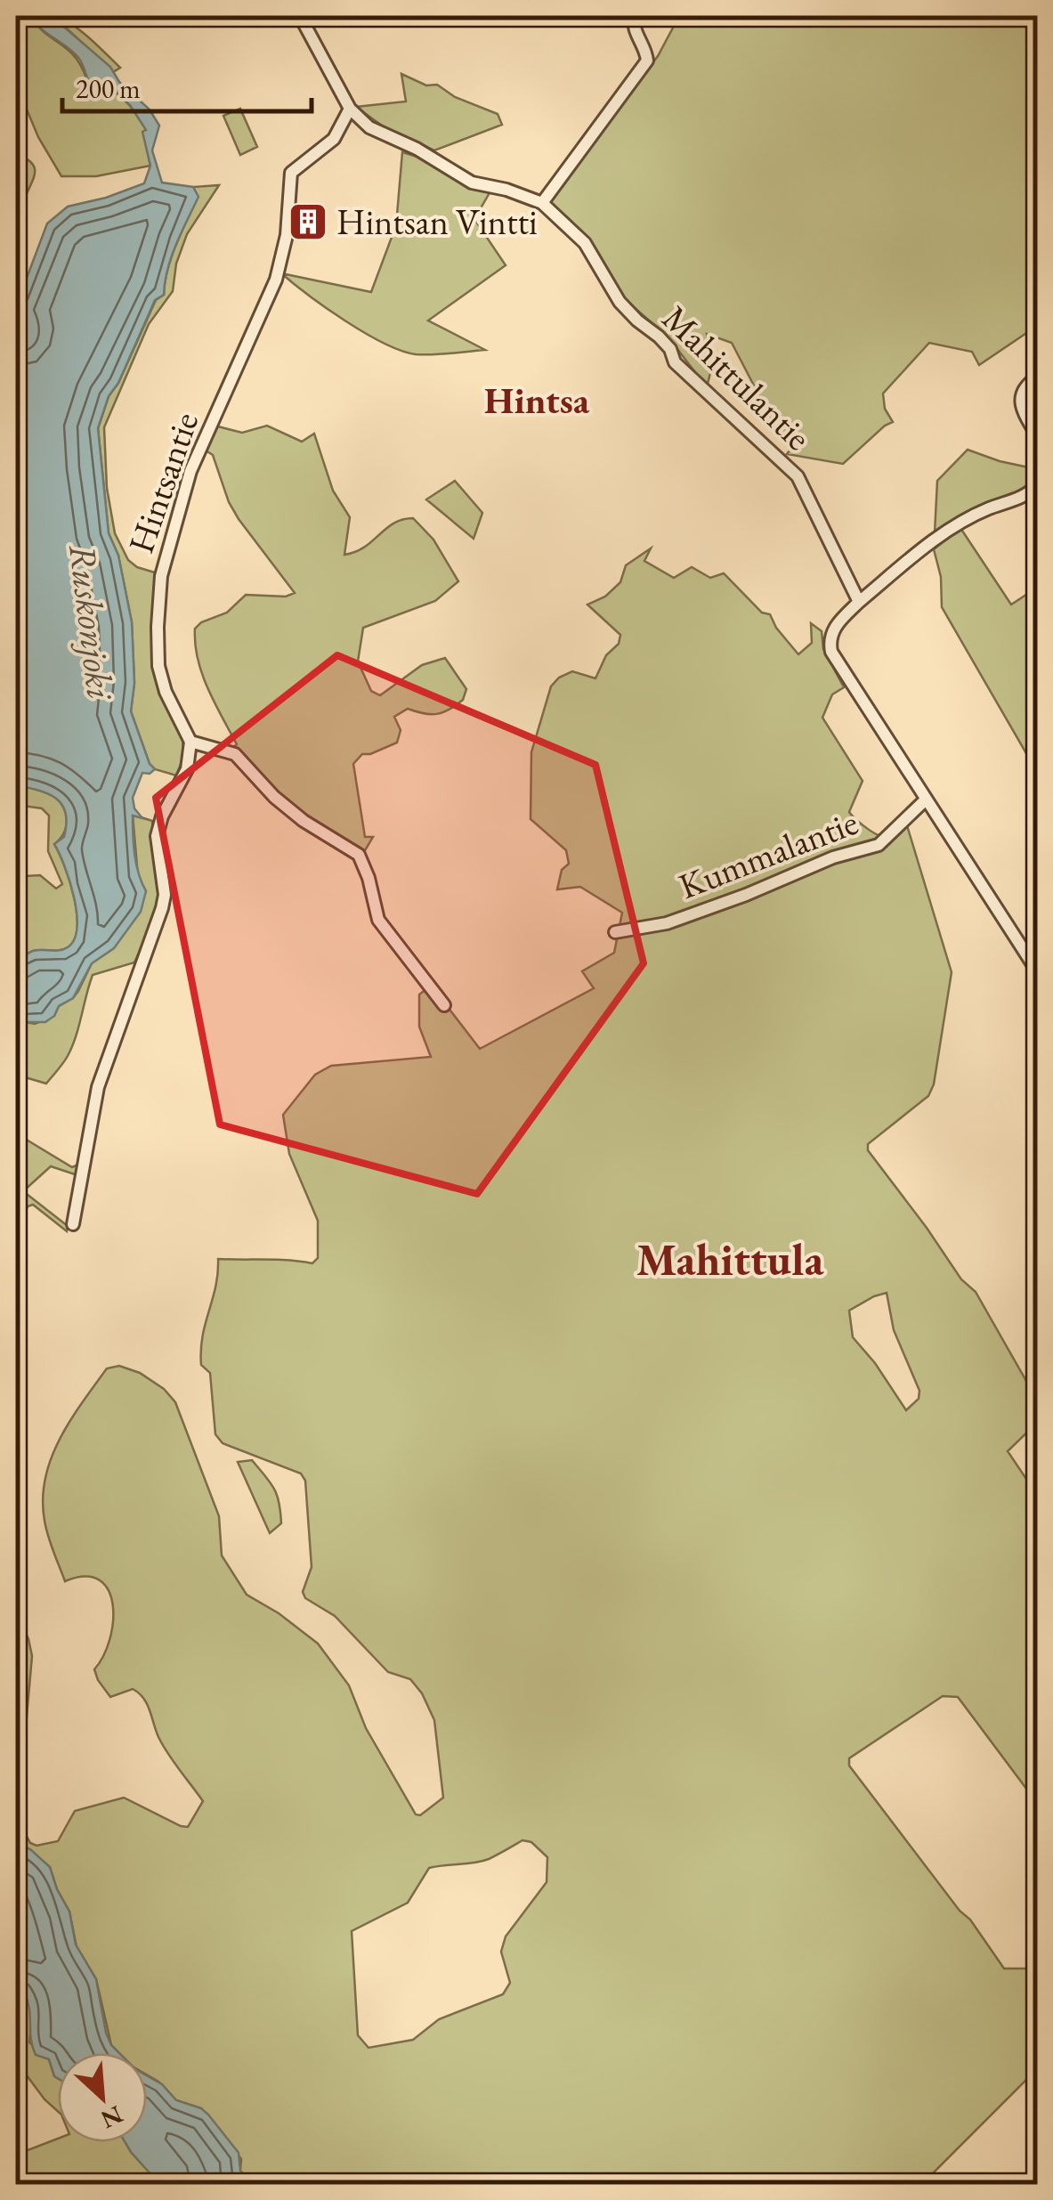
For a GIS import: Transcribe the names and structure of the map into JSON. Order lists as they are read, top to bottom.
{
  "streets": {
    "street": ["Mahittulantie", "Hintsantie", "Kummalantie"]
  },
  "crossings": [
    ["Mahittulantie", "Hintsantie"]
  ],
  "districts": ["Hintsa", "Mahittula"],
  "water": ["Ruskonjoki"],
  "places": {
    "building": ["Hintsan Vintti"]
  },
  "scale_bar": "200 m",
  "north": "bottom right"
}
